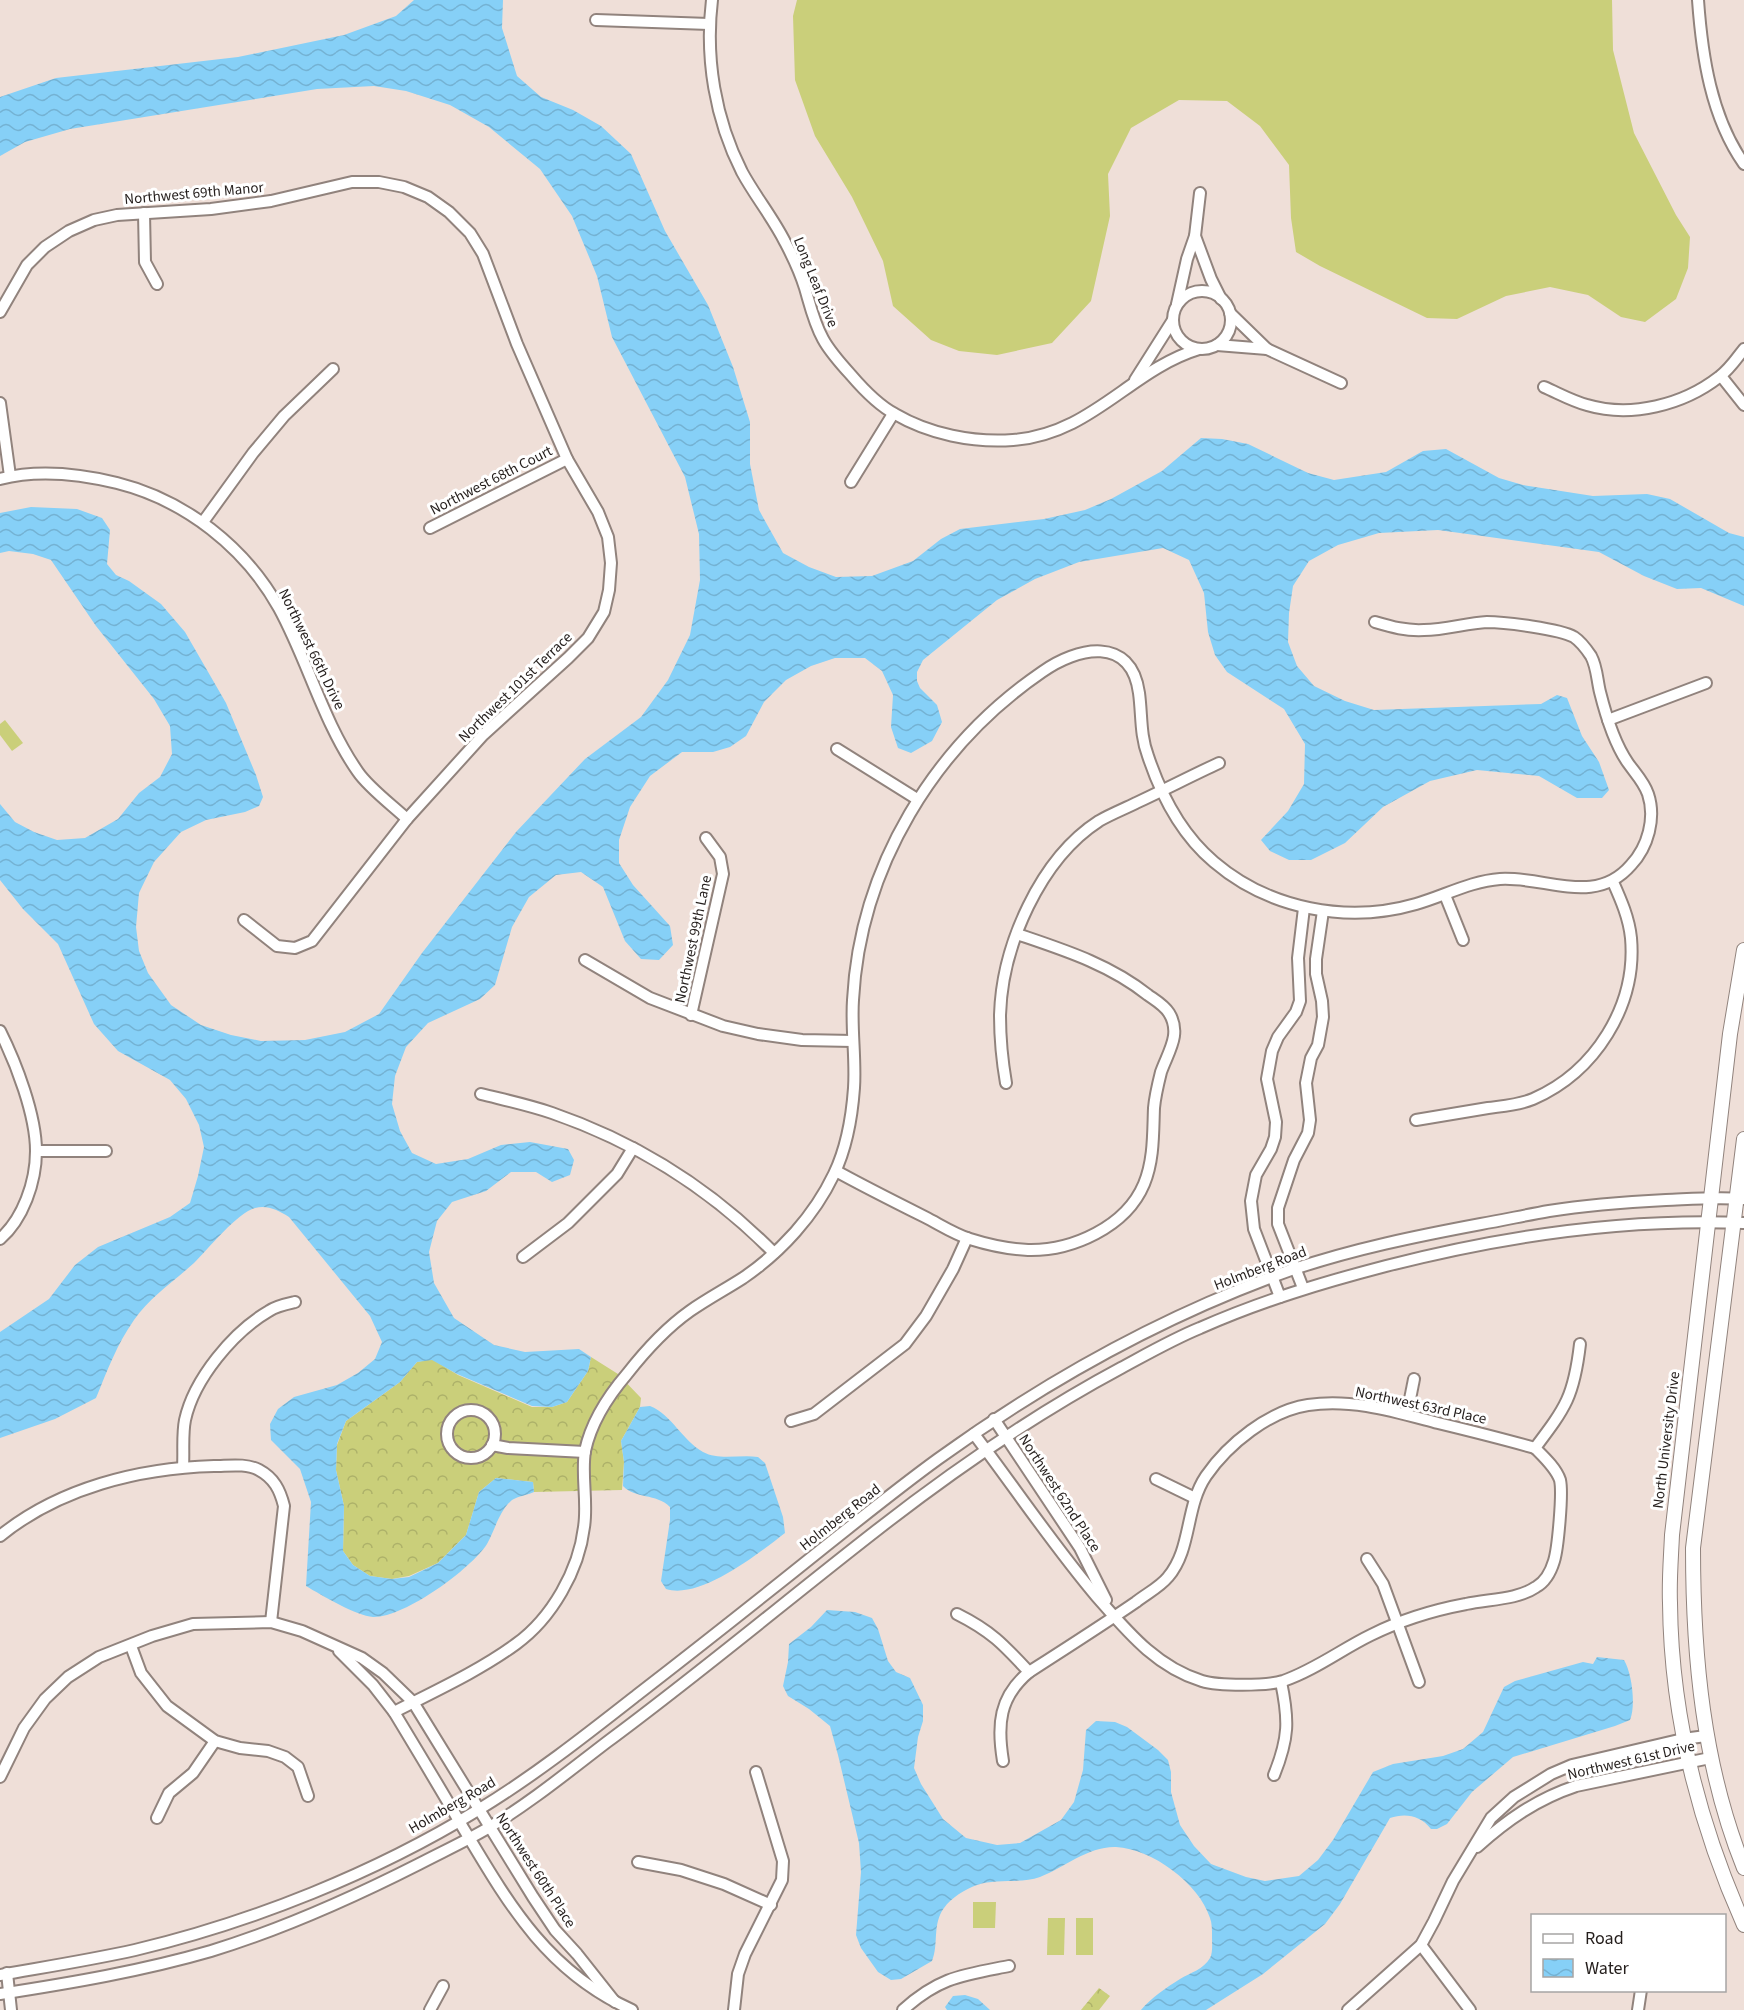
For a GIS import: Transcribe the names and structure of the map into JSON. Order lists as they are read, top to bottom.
{
  "streets": {
    "main road": ["North University Drive"],
    "street": [
      "Northwest 69th Manor",
      "Long Leaf Drive",
      "Northwest 68th Court",
      "Northwest 66th Drive",
      "Northwest 101st Terrace",
      "Northwest 99th Lane",
      "Holmberg Road",
      "Northwest 63rd Place",
      "Northwest 62nd Place",
      "Northwest 61st Drive",
      "Northwest 60th Place"
    ]
  },
  "crossings": [
    ["Northwest 69th Manor", "Northwest 101st Terrace"],
    ["Northwest 68th Court", "Northwest 101st Terrace"],
    ["Northwest 66th Drive", "Northwest 101st Terrace"],
    ["Holmberg Road", "North University Drive"],
    ["Holmberg Road", "Northwest 62nd Place"],
    ["Holmberg Road", "Northwest 60th Place"],
    ["Northwest 63rd Place", "Northwest 62nd Place"],
    ["North University Drive", "Northwest 61st Drive"]
  ],
  "legend": ["Road", "Water"]
}
